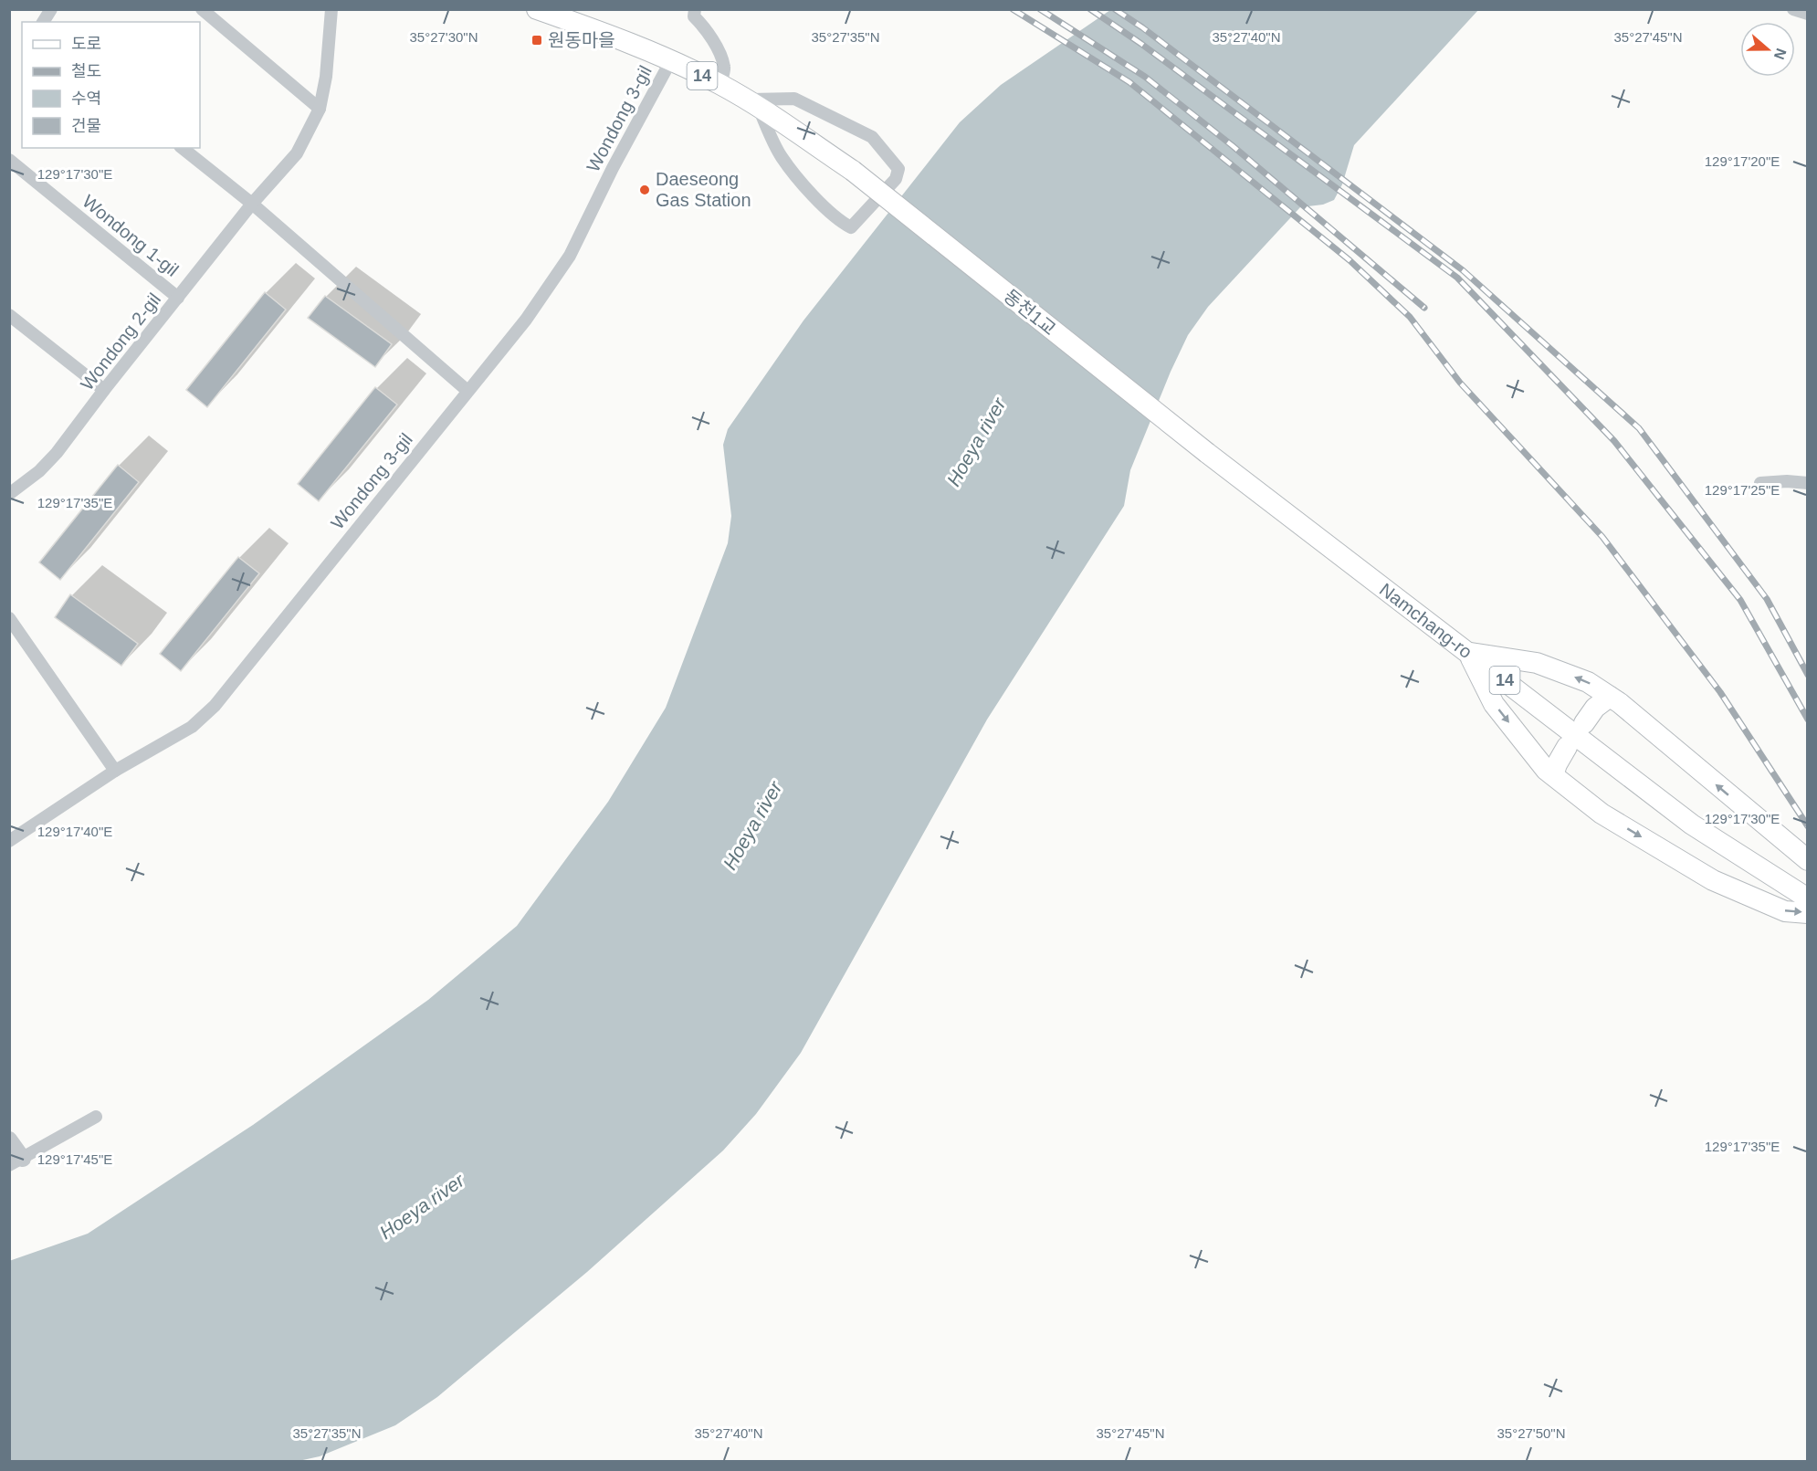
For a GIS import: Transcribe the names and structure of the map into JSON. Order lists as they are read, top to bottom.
{
  "streets": {
    "main road": ["14", "동천1교", "Namchang-ro"],
    "street": ["Wondong 3-gil", "Wondong 1-gil", "Wondong 2-gil"]
  },
  "crossings": [
    ["14", "Wondong 3-gil"],
    ["14", "동천1교"],
    ["Wondong 1-gil", "Wondong 2-gil"],
    ["동천1교", "Namchang-ro"]
  ],
  "water": ["Hoeya river"],
  "places": {
    "transit": ["원동마을"],
    "other": ["Daeseong Gas Station"]
  },
  "legend": [
    "도로",
    "철도",
    "수역",
    "건물"
  ],
  "north": "right",
  "coordinates": [
    "35°27'30\"N",
    "35°27'35\"N",
    "35°27'40\"N",
    "35°27'45\"N",
    "129°17'20\"E",
    "129°17'30\"E",
    "129°17'25\"E",
    "129°17'35\"E",
    "129°17'40\"E",
    "129°17'45\"E",
    "35°27'50\"N"
  ]
}
